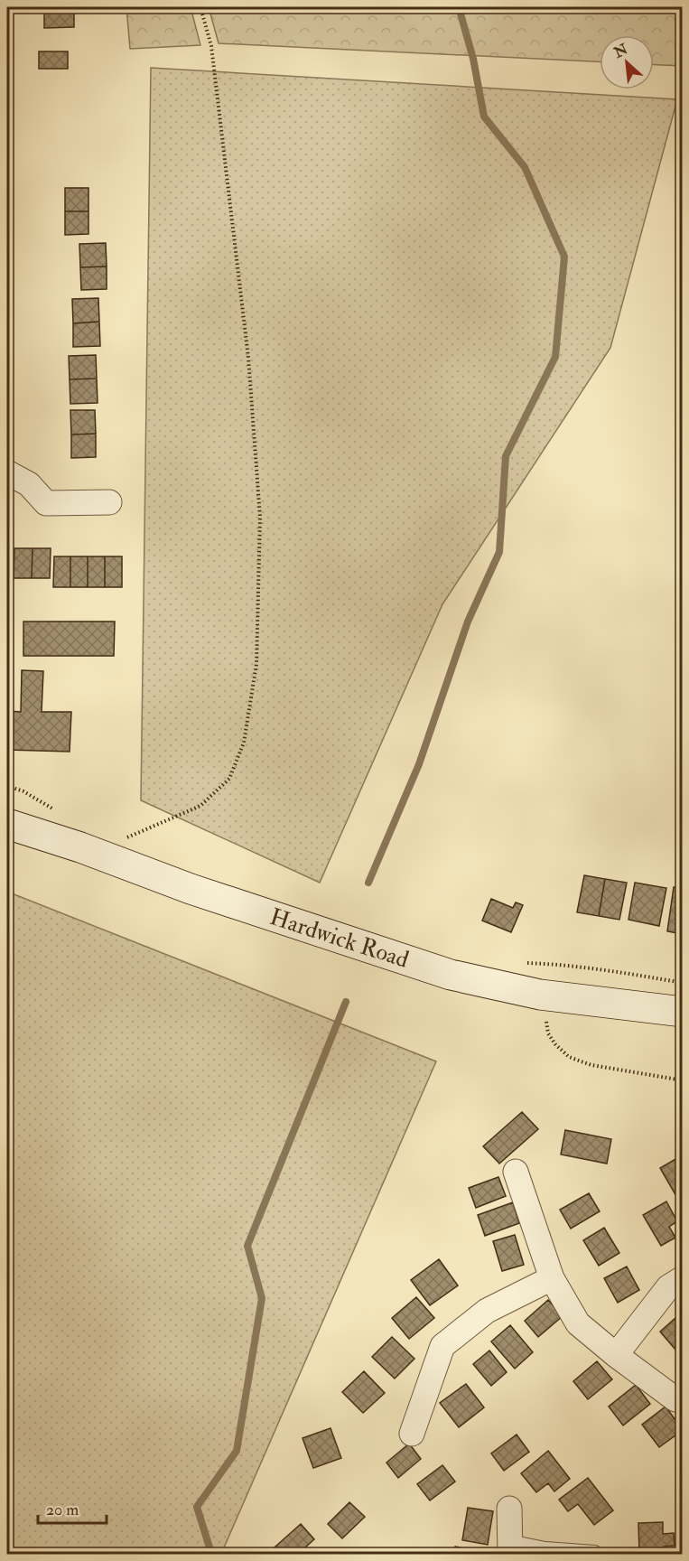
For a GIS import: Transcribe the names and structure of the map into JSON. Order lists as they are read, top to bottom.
{
  "streets": {
    "street": ["Hardwick Road"]
  },
  "scale_bar": "20 m",
  "north": "top left"
}
